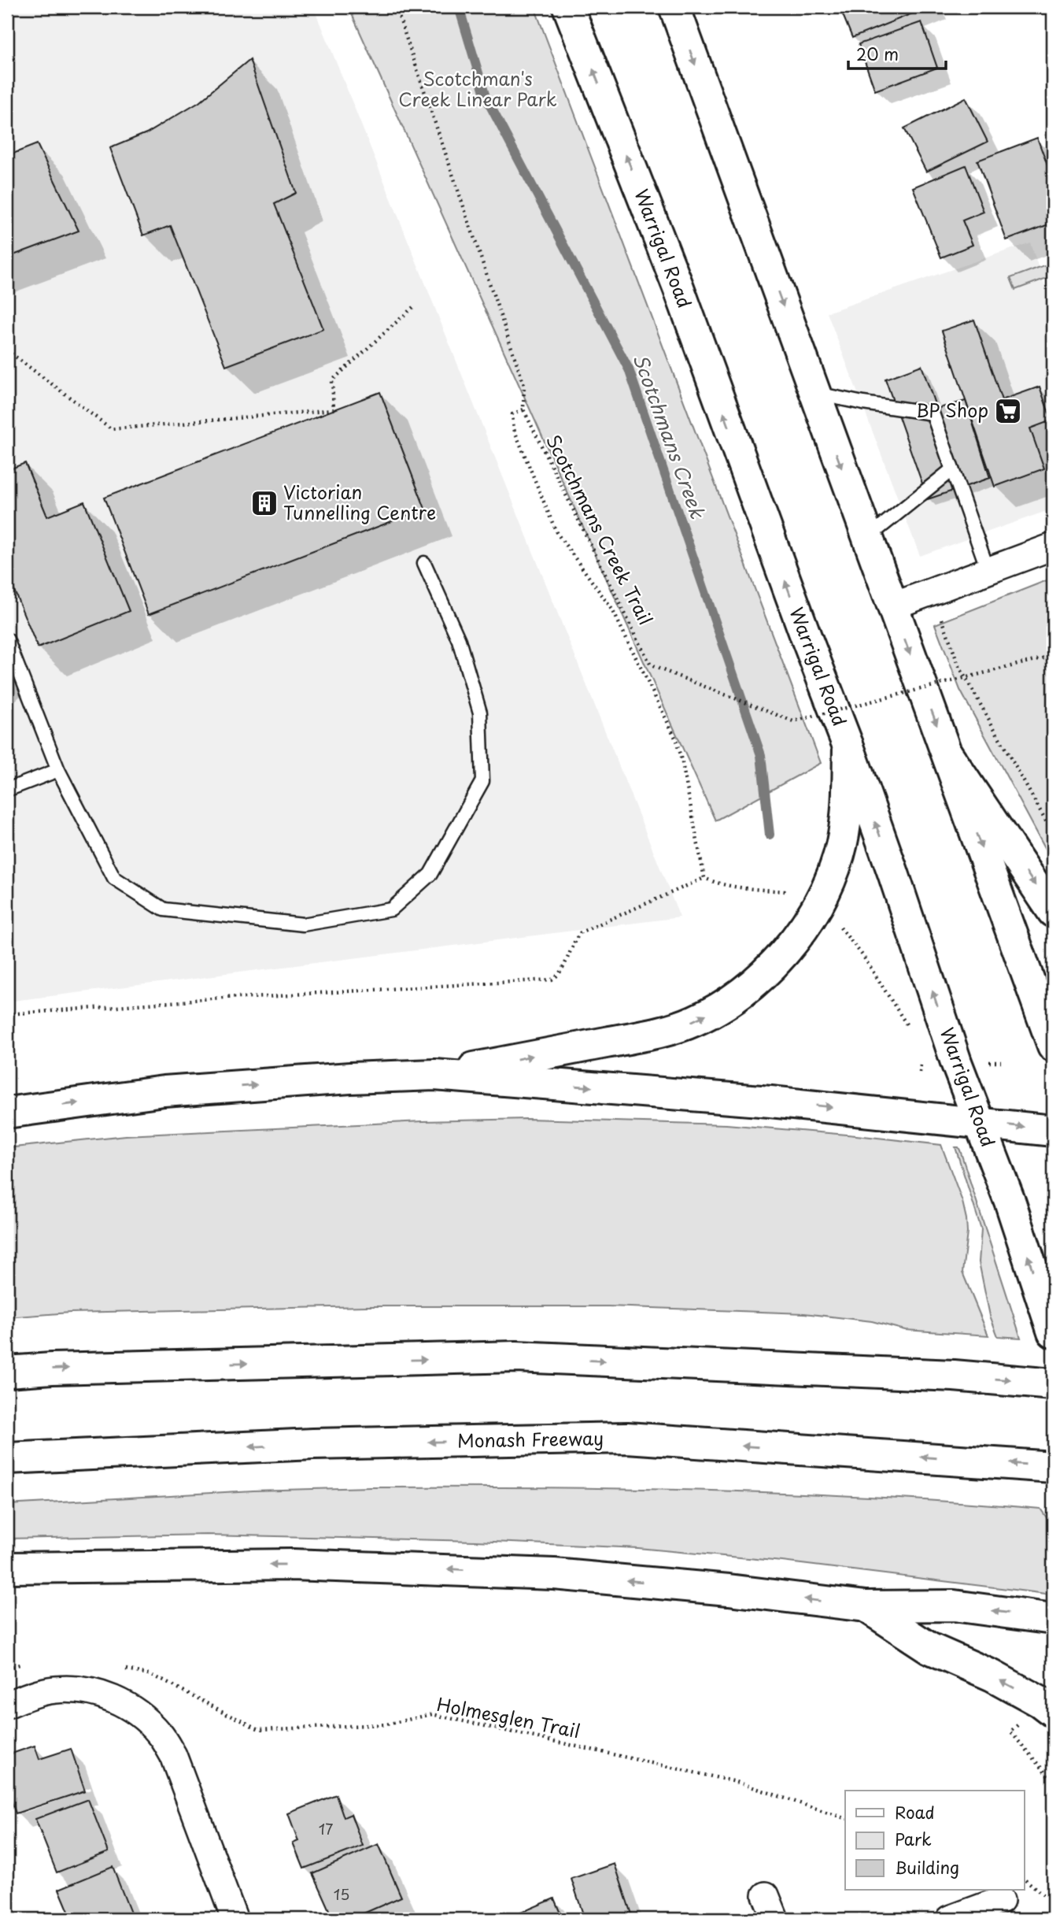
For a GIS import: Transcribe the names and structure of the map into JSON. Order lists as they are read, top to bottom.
{
  "streets": {
    "highway": ["Warrigal Road", "Monash Freeway"],
    "path": ["Scotchmans Creek Trail", "Holmesglen Trail"]
  },
  "water": ["Scotchmans Creek"],
  "parks": ["Scotchman's Creek Linear Park"],
  "places": {
    "supermarket": ["BP Shop"],
    "building": ["Victorian Tunnelling Centre"]
  },
  "house_numbers": ["17", "15"],
  "legend": ["Road", "Park", "Building"],
  "scale_bar": "20 m"
}
